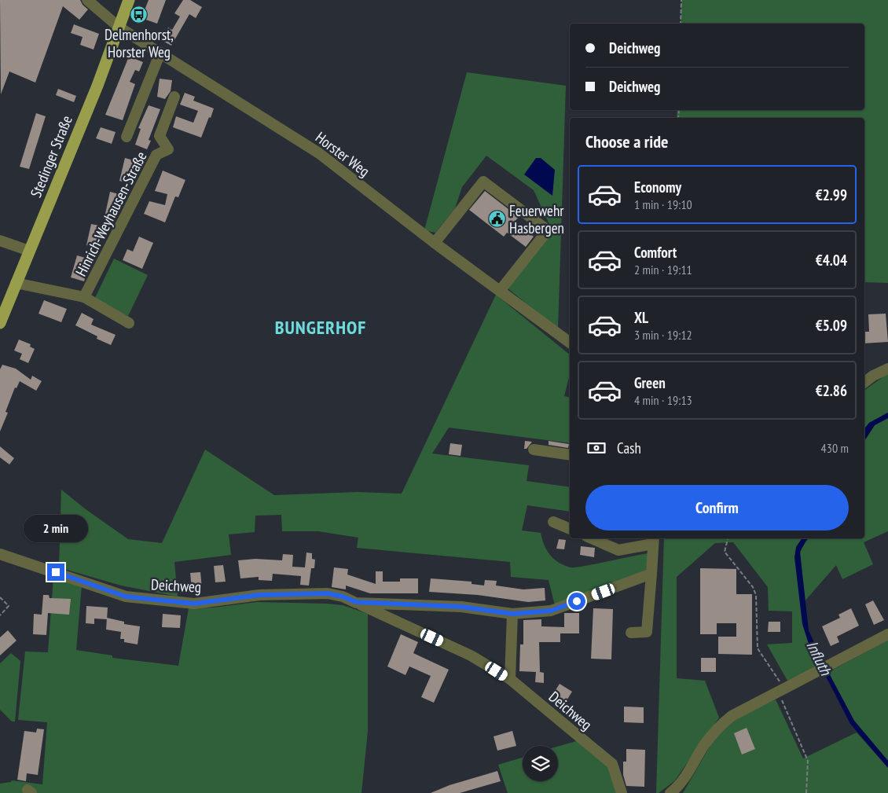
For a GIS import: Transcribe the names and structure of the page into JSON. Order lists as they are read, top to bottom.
{
  "streets": {
    "main road": ["Stedinger Straße"],
    "street": ["Horster Weg", "Hinrich-Weyhausen-Straße", "Deichweg"]
  },
  "crossings": [
    ["Horster Weg", "Stedinger Straße"]
  ],
  "districts": ["BUNGERHOF"],
  "water": ["Influth"],
  "places": {
    "bus stop": ["Delmenhorst, Horster Weg"],
    "public building": ["Feuerwehr Hasbergen"]
  },
  "page": {
    "banner": ["Deichweg", "Deichweg"],
    "heading": "Choose a ride",
    "list": [
      {
        "name": "Economy",
        "note": "1 min · 19:10",
        "value": "€2.99"
      },
      {
        "name": "Comfort",
        "note": "2 min · 19:11",
        "value": "€4.04"
      },
      {
        "name": "XL",
        "note": "3 min · 19:12",
        "value": "€5.09"
      },
      {
        "name": "Green",
        "note": "4 min · 19:13",
        "value": "€2.86"
      }
    ],
    "pay": ["Cash", "430 m"],
    "buttons": "Confirm",
    "bubble": "2 min"
  }
}
